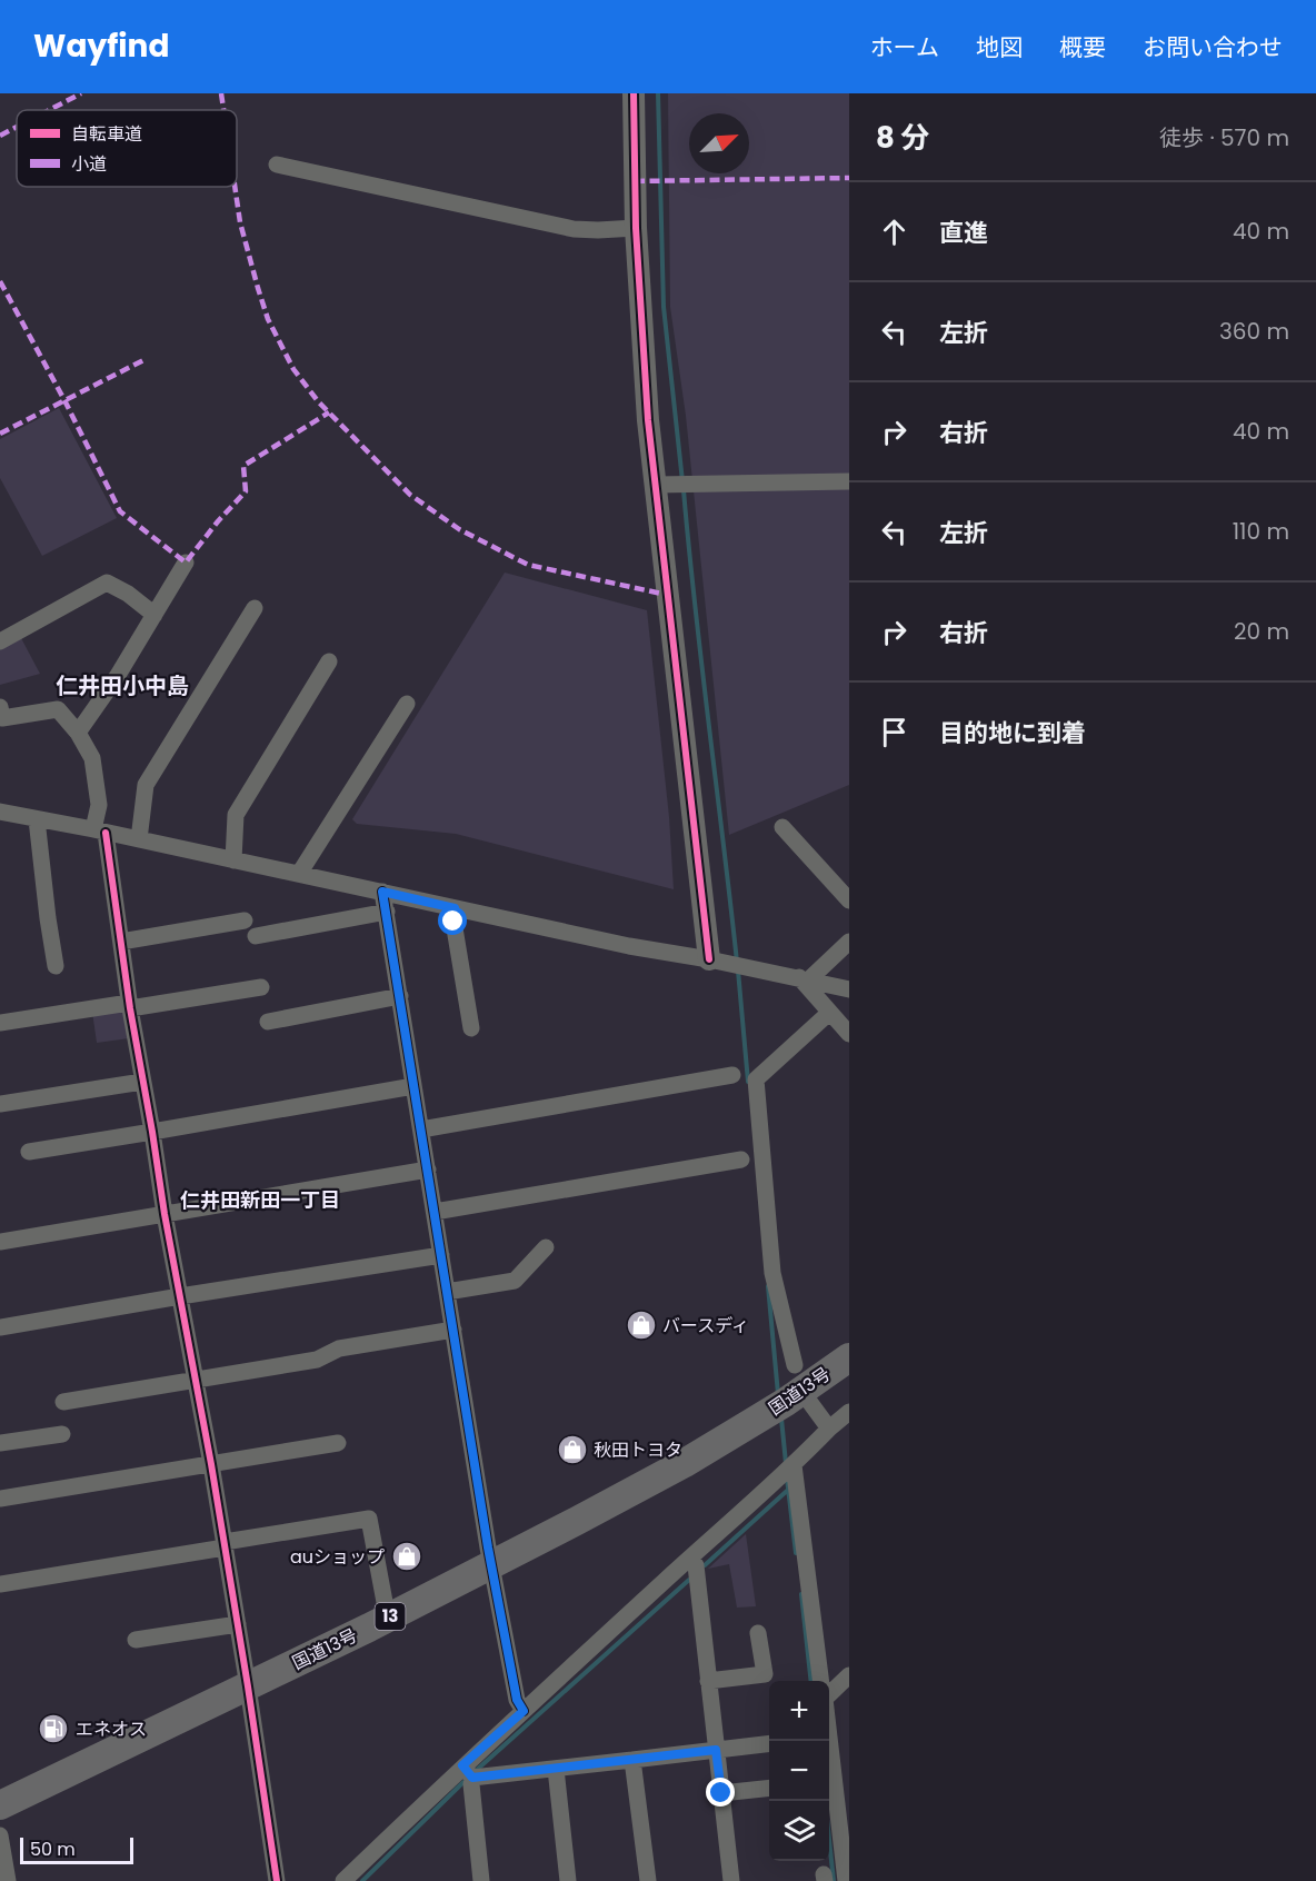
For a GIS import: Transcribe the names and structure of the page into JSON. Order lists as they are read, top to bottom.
{
  "streets": {
    "highway": ["国道13号", "13"]
  },
  "districts": ["仁井田小中島", "仁井田新田一丁目"],
  "places": {
    "shop": ["バースディ", "秋田トヨタ", "auショップ"],
    "fuel station": ["エネオス"]
  },
  "legend": ["自転車道", "小道"],
  "scale_bar": "50 m",
  "north": "top right",
  "page": {
    "header": "Wayfind",
    "nav": [
      "ホーム",
      "地図",
      "概要",
      "お問い合わせ"
    ],
    "heading": ["8 分", "徒歩 · 570 m"],
    "list": [
      ["直進", "40 m"],
      ["左折", "360 m"],
      ["右折", "40 m"],
      ["左折", "110 m"],
      ["右折", "20 m"],
      "目的地に到着"
    ],
    "map_buttons": ["+", "−"],
    "scale": "50 m"
  }
}
